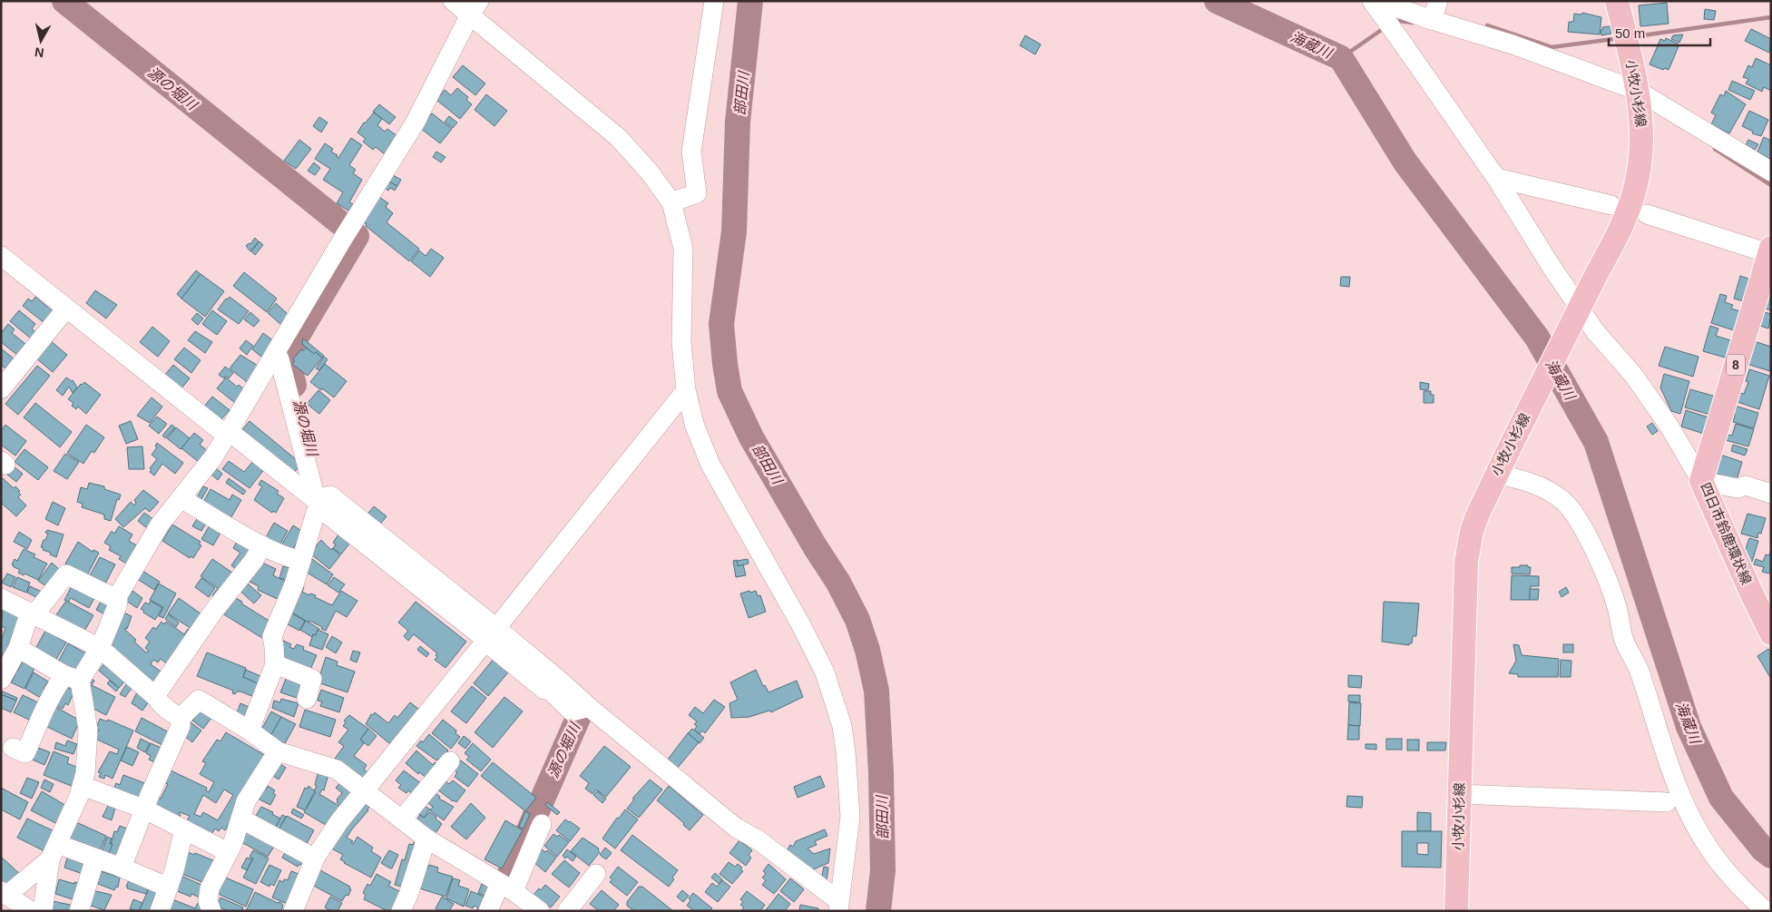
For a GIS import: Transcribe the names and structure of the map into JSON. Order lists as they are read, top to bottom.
{
  "streets": {
    "main road": ["小牧小杉線", "8", "四日市鈴鹿環状線"]
  },
  "water": ["海蔵川", "源の堀川", "部田川"],
  "scale_bar": "50 m",
  "north": "bottom"
}
